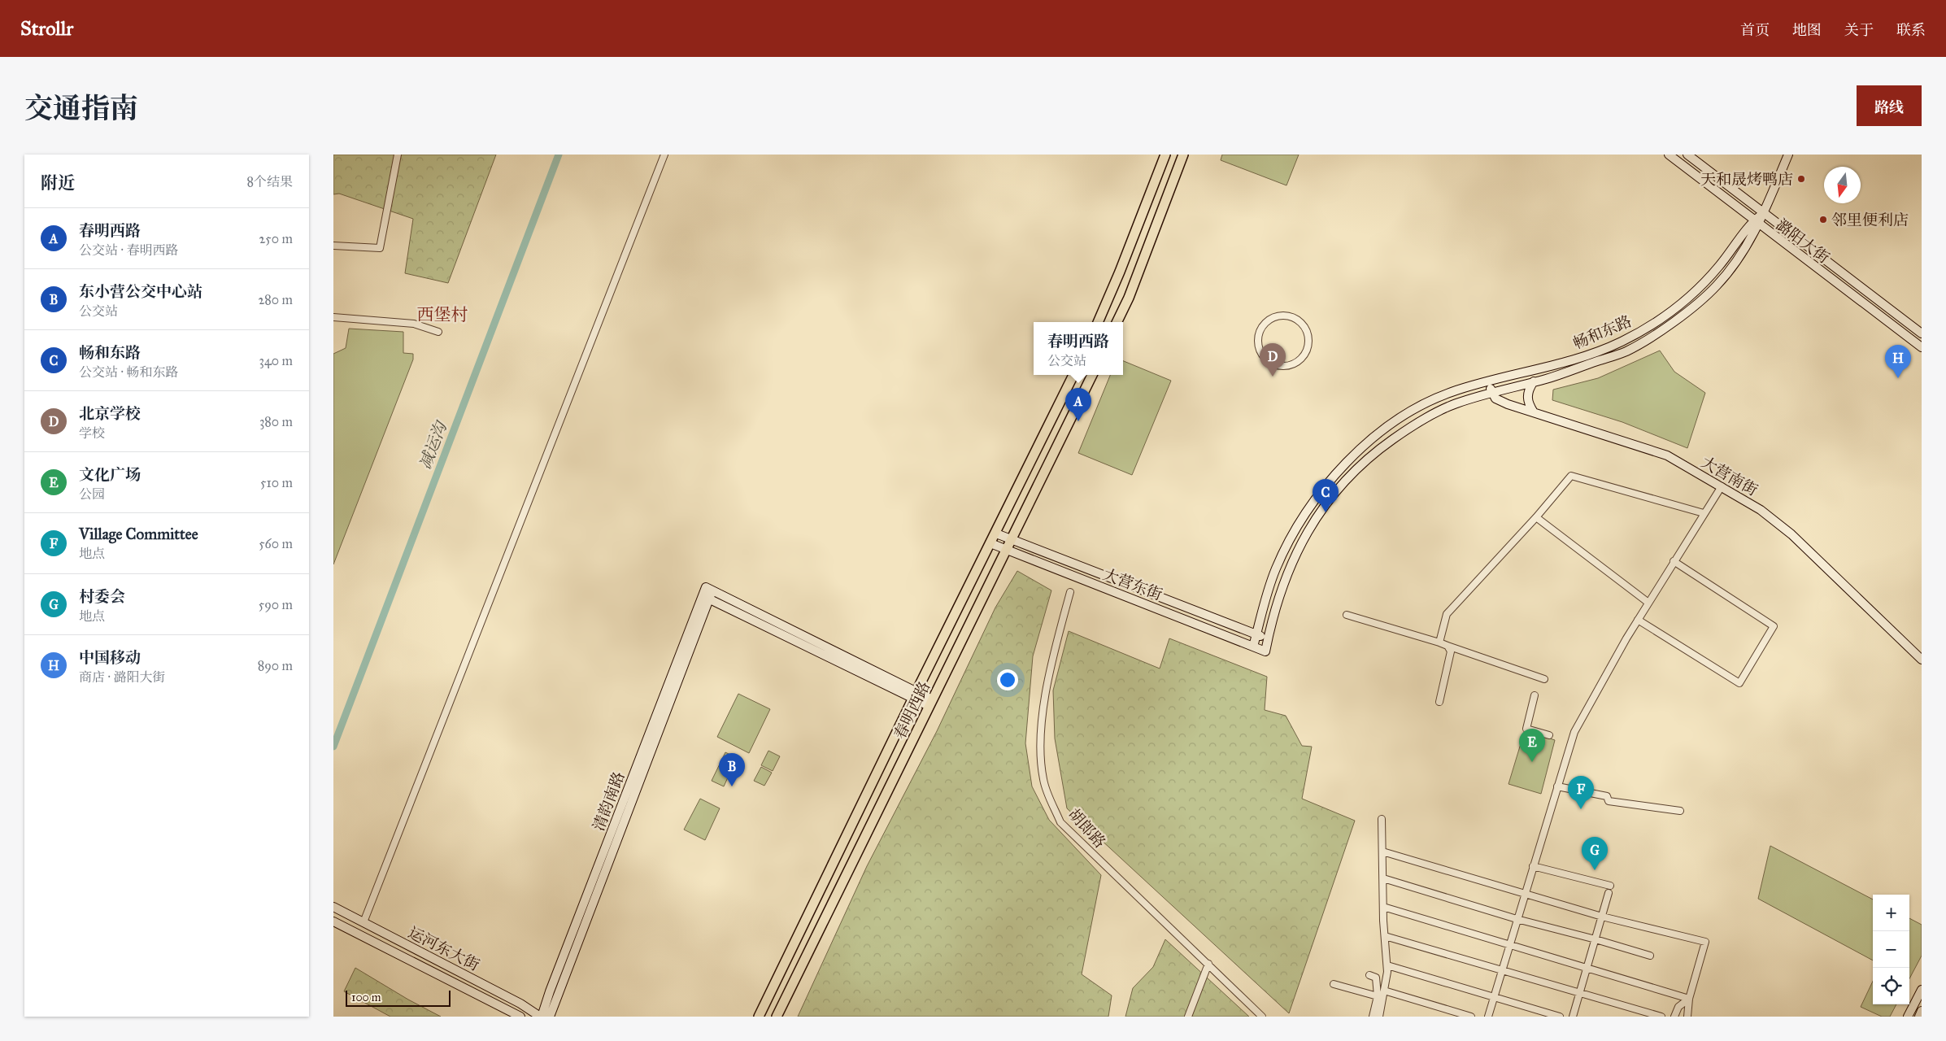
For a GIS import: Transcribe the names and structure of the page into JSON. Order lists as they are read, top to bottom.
{
  "streets": {
    "main road": [
      "潞阳大街",
      "畅和东路",
      "大营南街",
      "大营东街",
      "春明西路",
      "清韵南路",
      "运河东大街"
    ],
    "street": ["胡郎路"]
  },
  "crossings": [
    ["潞阳大街", "畅和东路"],
    ["畅和东路", "大营南街"],
    ["畅和东路", "大营东街"],
    ["大营东街", "春明西路"],
    ["清韵南路", "运河东大街"]
  ],
  "districts": ["西堡村"],
  "water": ["减运沟"],
  "places": ["天和晟烤鸭店", "邻里便利店"],
  "scale_bar": "100 m",
  "north": "bottom",
  "page": {
    "header": "Strollr",
    "nav": [
      "首页",
      "地图",
      "关于",
      "联系"
    ],
    "title": "交通指南",
    "buttons": "路线",
    "heading": ["附近", "8个结果"],
    "list": [
      {
        "mark": "A",
        "name": "春明西路",
        "note": "公交站 · 春明西路",
        "value": "250 m"
      },
      {
        "mark": "B",
        "name": "东小营公交中心站",
        "note": "公交站",
        "value": "280 m"
      },
      {
        "mark": "C",
        "name": "畅和东路",
        "note": "公交站 · 畅和东路",
        "value": "340 m"
      },
      {
        "mark": "D",
        "name": "北京学校",
        "note": "学校",
        "value": "380 m"
      },
      {
        "mark": "E",
        "name": "文化广场",
        "note": "公园",
        "value": "510 m"
      },
      {
        "mark": "F",
        "name": "Village Committee",
        "note": "地点",
        "value": "560 m"
      },
      {
        "mark": "G",
        "name": "村委会",
        "note": "地点",
        "value": "590 m"
      },
      {
        "mark": "H",
        "name": "中国移动",
        "note": "商店 · 潞阳大街",
        "value": "890 m"
      }
    ],
    "popup": ["春明西路", "公交站"],
    "pins": [
      "D",
      "H",
      "A",
      "C",
      "E",
      "B",
      "F",
      "G"
    ],
    "map_buttons": ["+", "−"],
    "scale": "100 m"
  }
}
